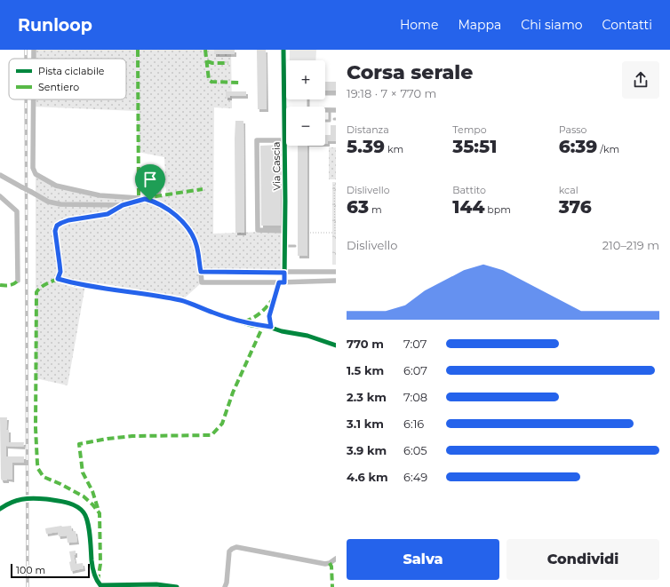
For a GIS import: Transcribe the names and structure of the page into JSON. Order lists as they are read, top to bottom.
{
  "streets": {
    "street": ["Via Cascia"]
  },
  "legend": ["Pista ciclabile", "Sentiero"],
  "scale_bar": "100 m",
  "page": {
    "header": "Runloop",
    "nav": [
      "Home",
      "Mappa",
      "Chi siamo",
      "Contatti"
    ],
    "heading": ["Corsa serale", "19:18 · 7 × 770 m"],
    "map_buttons": ["+", "−"],
    "stats": [
      ["Distanza", "5.39 km"],
      ["Tempo", "35:51"],
      ["Passo", "6:39 /km"],
      ["Dislivello", "63 m"],
      ["Battito", "144 bpm"],
      ["kcal", "376"]
    ],
    "chart": ["Dislivello", "210–219 m"],
    "list": [
      {
        "name": "770 m",
        "note": "7:07"
      },
      {
        "name": "1.5 km",
        "note": "6:07"
      },
      {
        "name": "2.3 km",
        "note": "7:08"
      },
      {
        "name": "3.1 km",
        "note": "6:16"
      },
      {
        "name": "3.9 km",
        "note": "6:05"
      },
      {
        "name": "4.6 km",
        "note": "6:49"
      }
    ],
    "buttons": ["Salva", "Condividi"],
    "scale": "100 m"
  }
}
